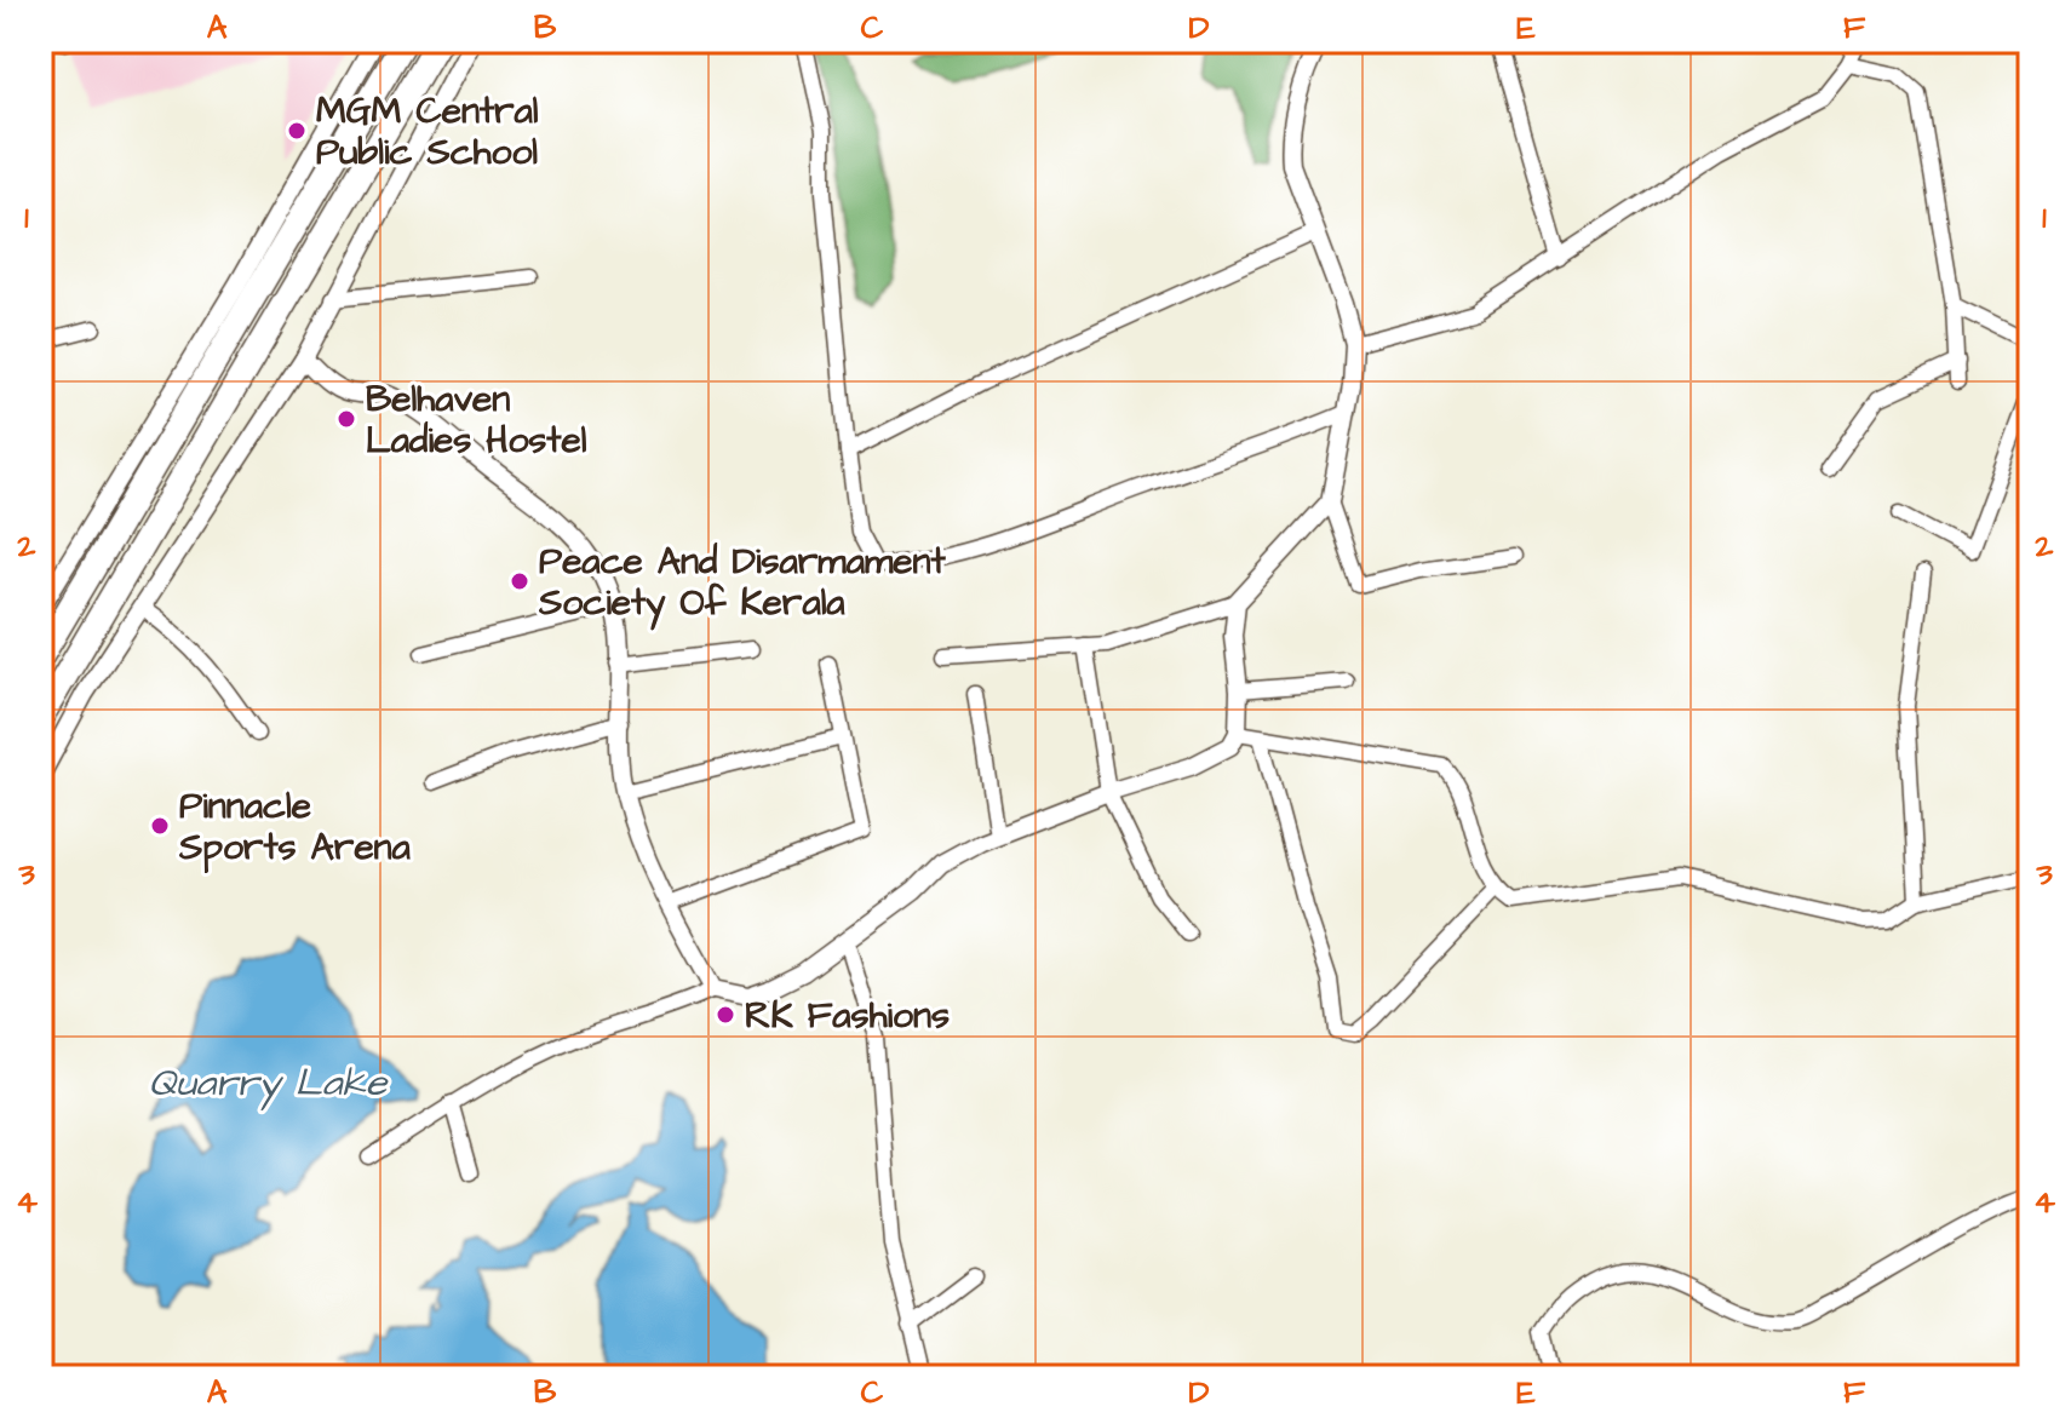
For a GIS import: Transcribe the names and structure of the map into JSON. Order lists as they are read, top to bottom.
{
  "water": ["Quarry Lake"],
  "places": [
    "MGM Central Public School",
    "Belhaven Ladies Hostel",
    "Peace And Disarmament Society Of Kerala",
    "Pinnacle Sports Arena",
    "RK Fashions"
  ],
  "grid": {
    "columns": [
      "A",
      "B",
      "C",
      "D",
      "E",
      "F"
    ],
    "rows": [
      "1",
      "2",
      "3",
      "4"
    ]
  }
}
